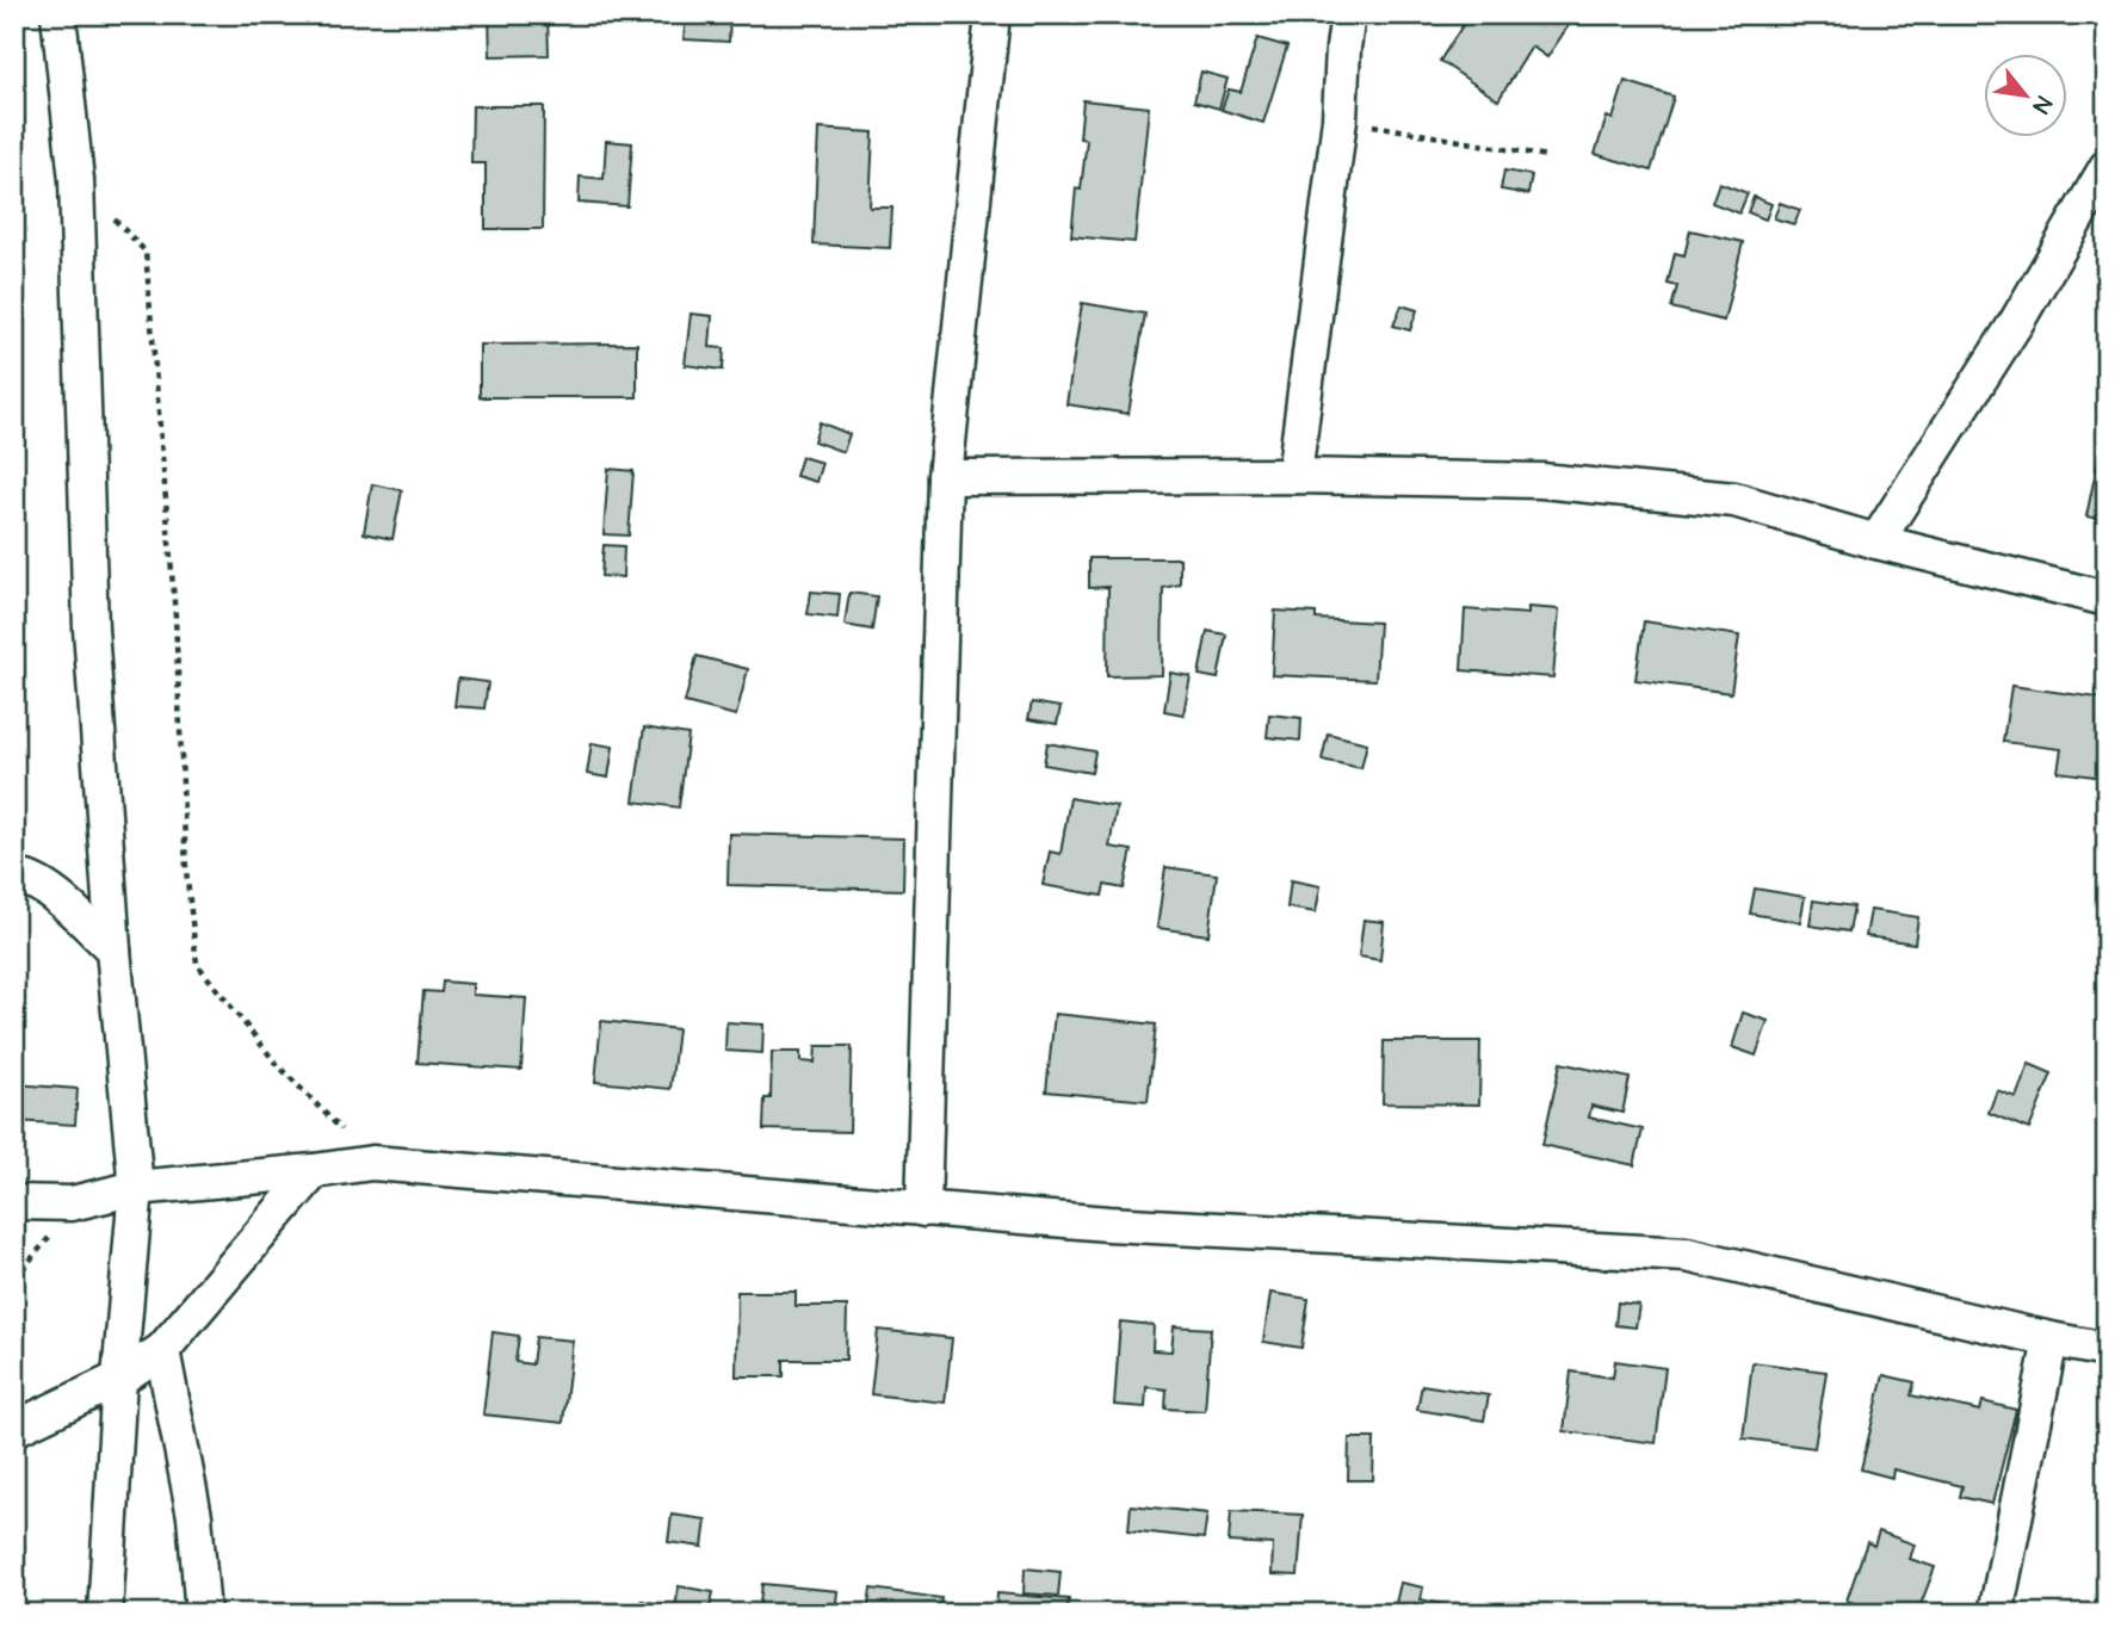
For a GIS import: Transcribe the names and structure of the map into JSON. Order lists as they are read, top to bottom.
{
  "north": "bottom right"
}
